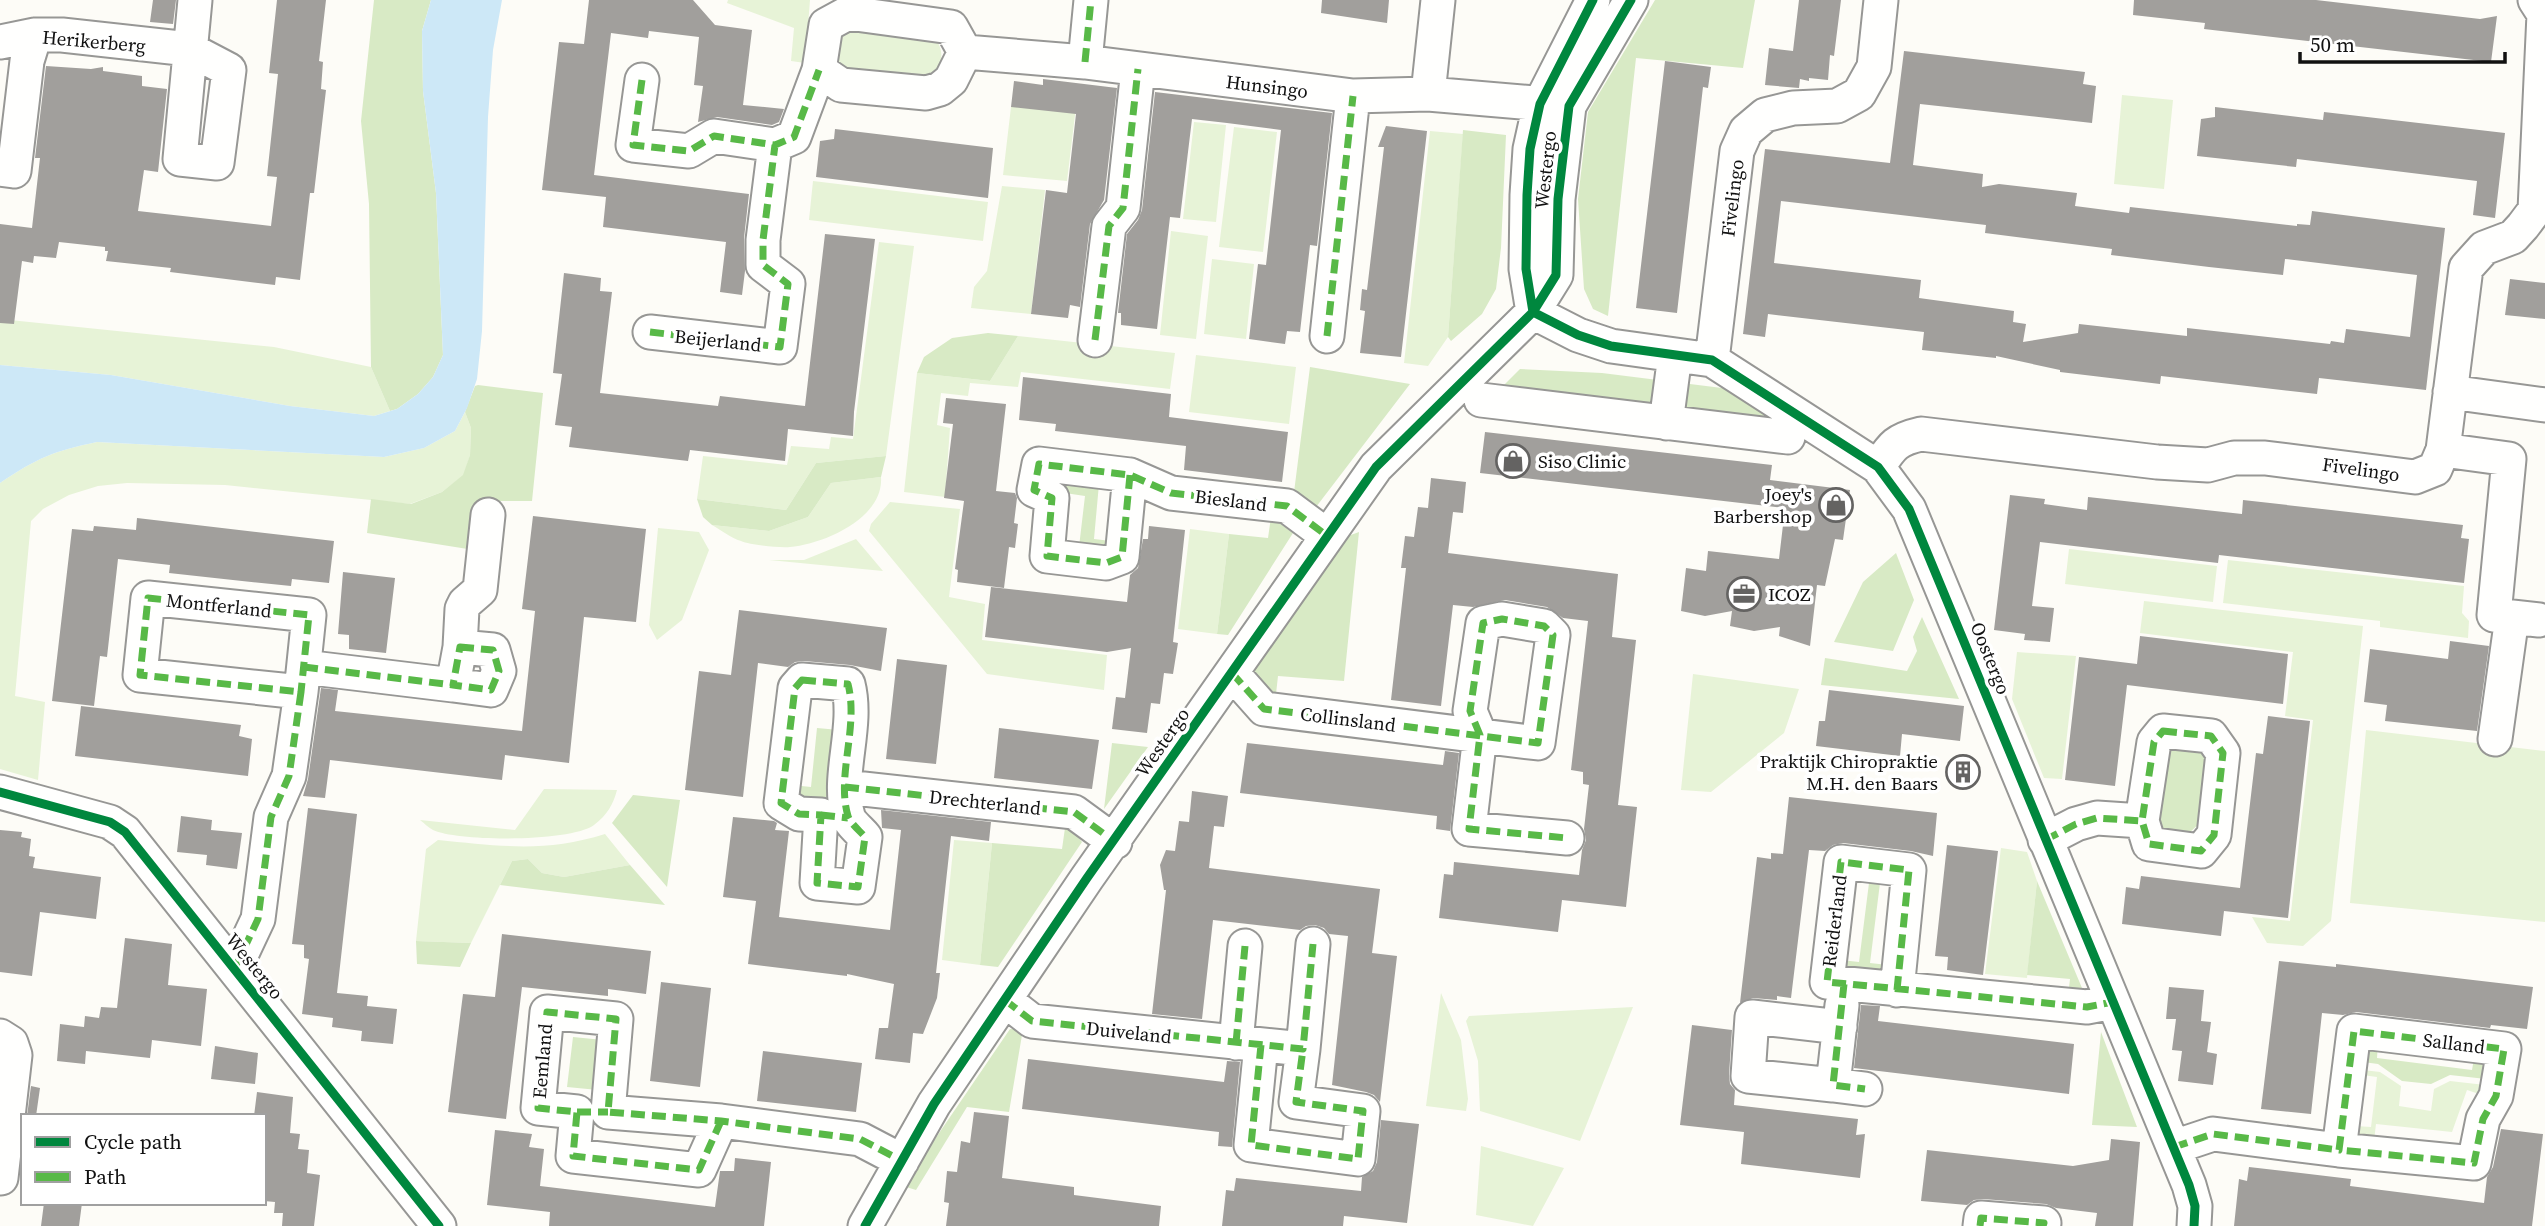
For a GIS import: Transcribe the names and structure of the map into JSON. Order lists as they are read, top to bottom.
{
  "streets": {
    "street": [
      "Herikerberg",
      "Hunsingo",
      "Westergo",
      "Fivelingo",
      "Beijerland",
      "Biesland",
      "Montferland",
      "Oostergo",
      "Collinsland",
      "Drechterland",
      "Reiderland",
      "Duiveland",
      "Salland"
    ]
  },
  "crossings": [
    ["Hunsingo", "Westergo"],
    ["Westergo", "Biesland"],
    ["Westergo", "Montferland"],
    ["Westergo", "Oostergo"],
    ["Westergo", "Collinsland"],
    ["Westergo", "Drechterland"],
    ["Westergo", "Duiveland"],
    ["Fivelingo", "Oostergo"],
    ["Oostergo", "Reiderland"],
    ["Oostergo", "Salland"]
  ],
  "places": {
    "shop": ["Siso Clinic", "Joey's Barbershop"],
    "office": ["ICOZ"],
    "building": ["Praktijk Chiropraktie M.H. den Baars"]
  },
  "legend": ["Cycle path", "Path"],
  "scale_bar": "50 m"
}
